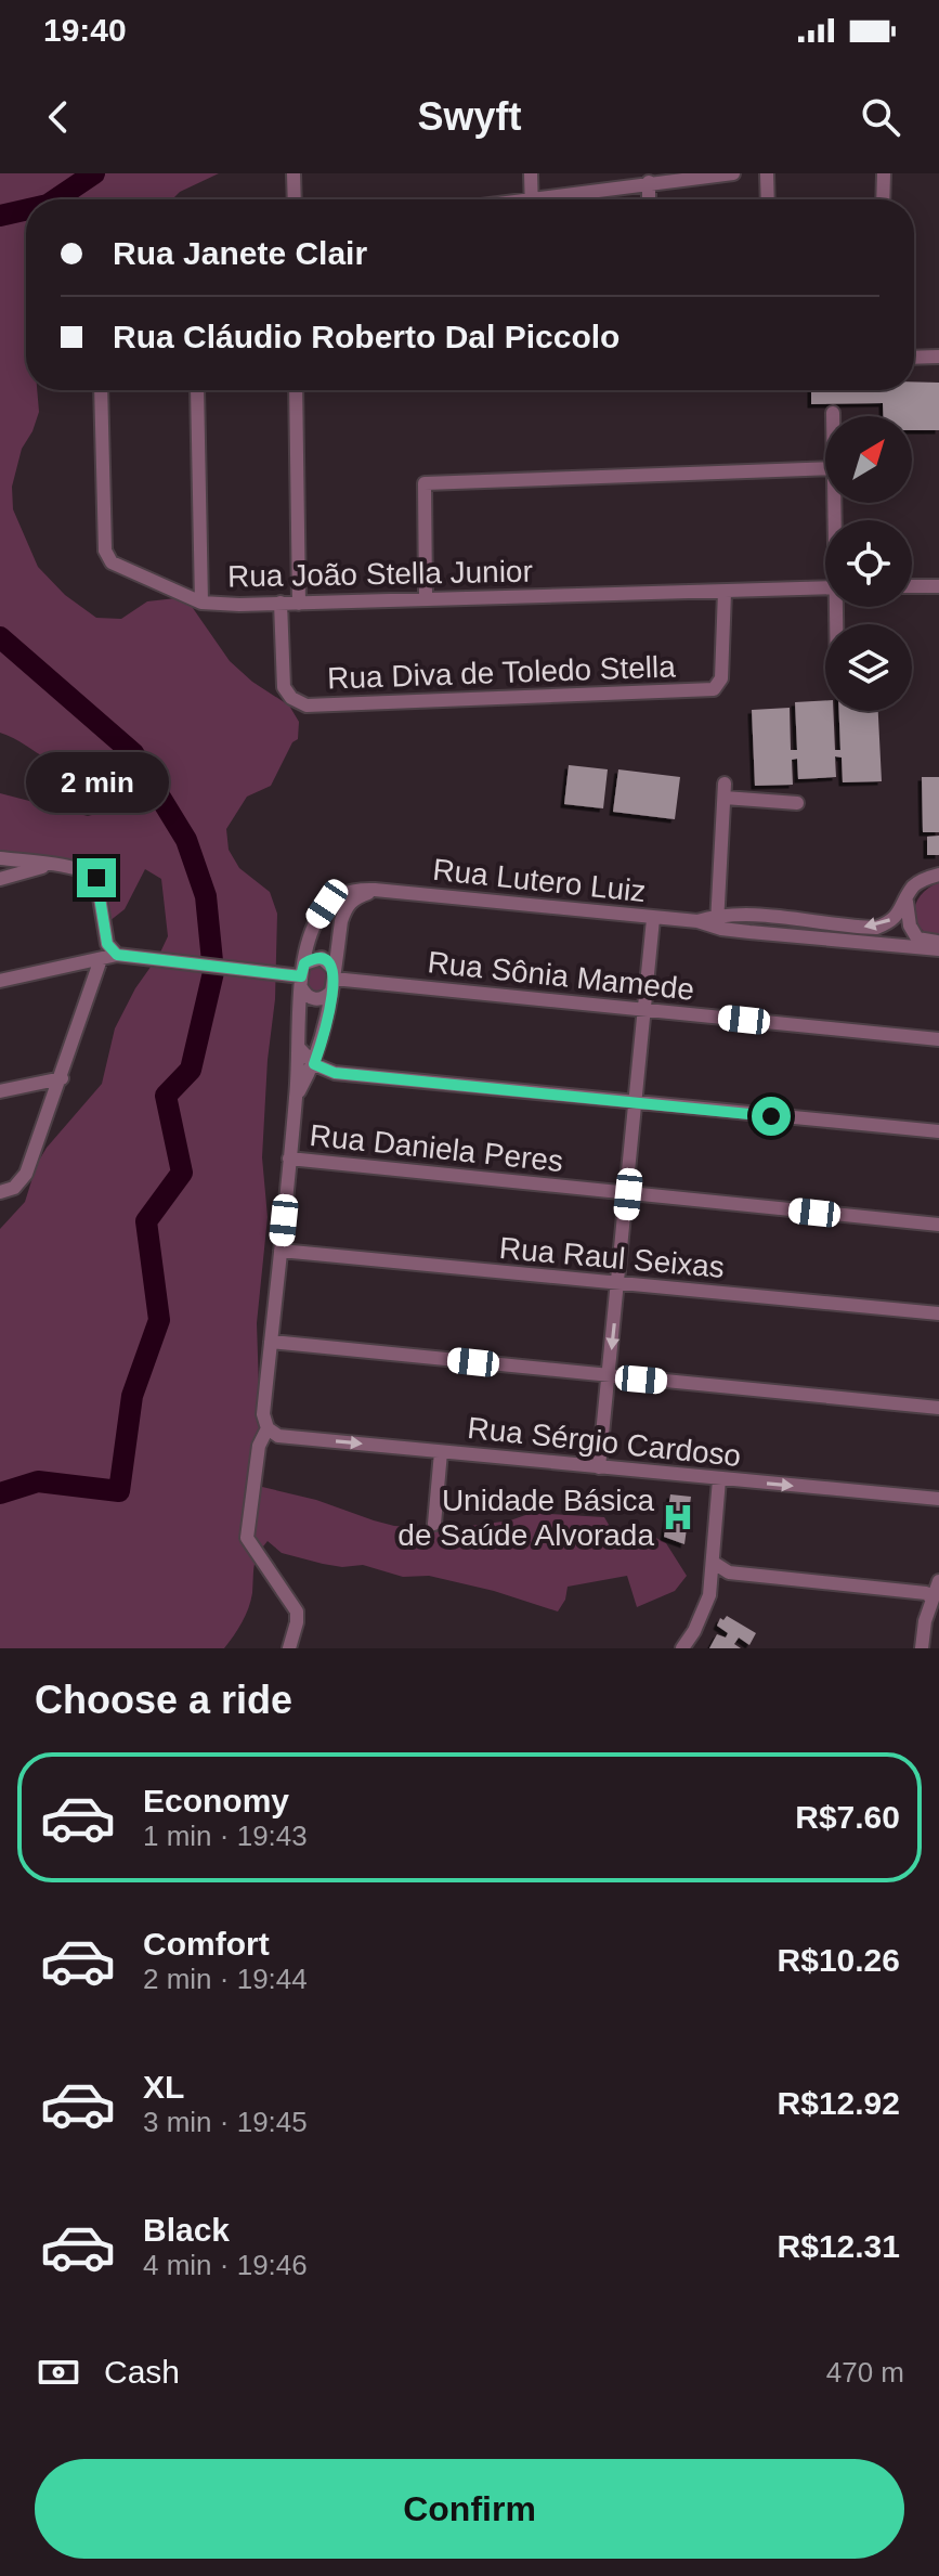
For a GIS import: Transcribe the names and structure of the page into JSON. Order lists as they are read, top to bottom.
{
  "streets": {
    "street": [
      "Rua João Stella Junior",
      "Rua Diva de Toledo Stella",
      "Rua Lutero Luiz",
      "Rua Sônia Mamede",
      "Rua Daniela Peres",
      "Rua Raul Seixas",
      "Rua Sérgio Cardoso"
    ]
  },
  "crossings": [
    ["Rua João Stella Junior", "Rua Diva de Toledo Stella"]
  ],
  "places": {
    "hospital": ["Unidade Básica de Saúde Alvorada"]
  },
  "north": "top right",
  "page": {
    "status": "19:40",
    "header": "Swyft",
    "banner": ["Rua Janete Clair", "Rua Cláudio Roberto Dal Piccolo"],
    "bubble": "2 min",
    "heading": "Choose a ride",
    "list": [
      {
        "name": "Economy",
        "note": "1 min · 19:43",
        "value": "R$7.60"
      },
      {
        "name": "Comfort",
        "note": "2 min · 19:44",
        "value": "R$10.26"
      },
      {
        "name": "XL",
        "note": "3 min · 19:45",
        "value": "R$12.92"
      },
      {
        "name": "Black",
        "note": "4 min · 19:46",
        "value": "R$12.31"
      }
    ],
    "pay": ["Cash", "470 m"],
    "buttons": "Confirm"
  }
}
